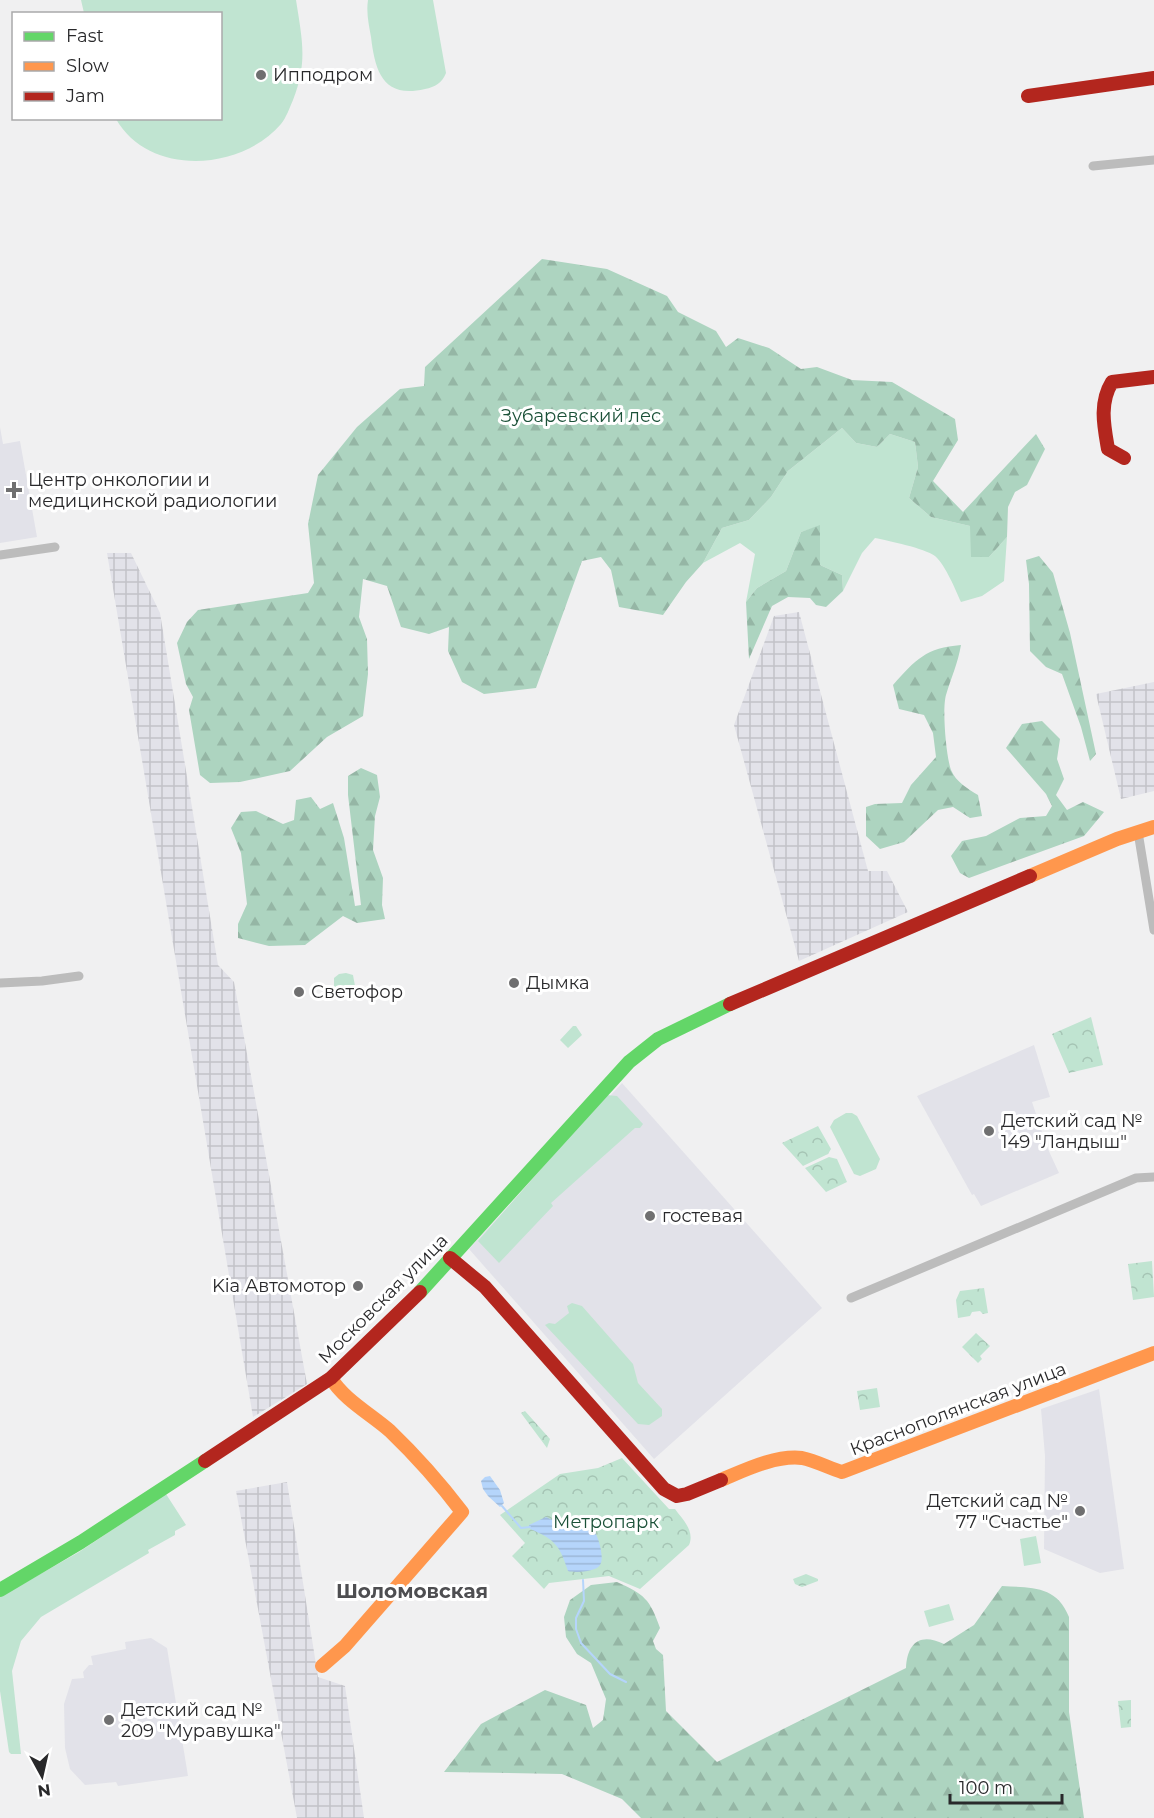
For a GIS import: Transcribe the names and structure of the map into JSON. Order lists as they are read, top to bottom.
{
  "streets": {
    "street": ["Московская улица", "Краснополянская улица"]
  },
  "crossings": [
    ["Московская улица", "Краснополянская улица"]
  ],
  "districts": ["Шоломовская"],
  "parks": ["Зубаревский лес", "Метропарк"],
  "places": {
    "other": [
      "Ипподром",
      "Дымка",
      "Светофор",
      "Детский сад № 149 \"Ландыш\"",
      "гостевая",
      "Kia Автомотор",
      "Детский сад № 77 \"Счастье\"",
      "Детский сад № 209 \"Муравушка\""
    ],
    "health": ["Центр онкологии и медицинской радиологии"]
  },
  "legend": ["Fast", "Slow", "Jam"],
  "scale_bar": "100 m",
  "north": "bottom"
}
